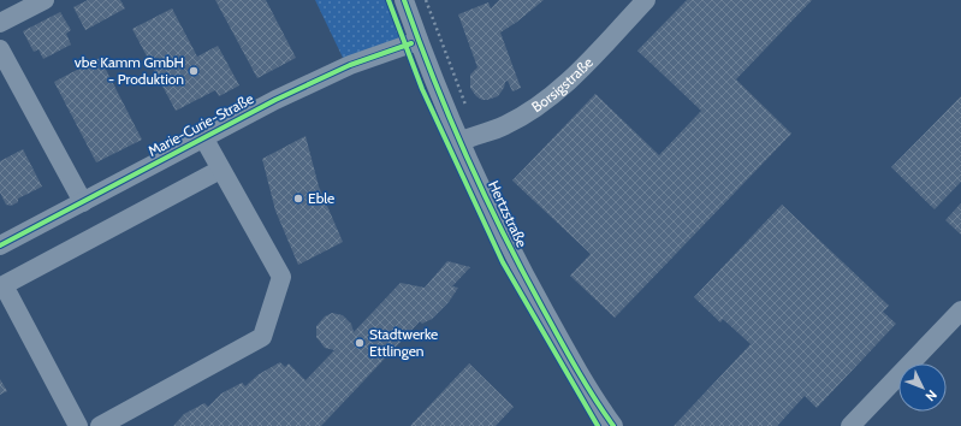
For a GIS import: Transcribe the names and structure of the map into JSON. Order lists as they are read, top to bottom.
{
  "streets": {
    "street": ["Borsigstraße", "Marie-Curie-Straße", "Hertzstraße"]
  },
  "crossings": [
    ["Borsigstraße", "Hertzstraße"],
    ["Marie-Curie-Straße", "Hertzstraße"]
  ],
  "places": ["vbe Kamm GmbH - Produktion", "Eble", "Stadtwerke Ettlingen"],
  "north": "bottom right"
}
